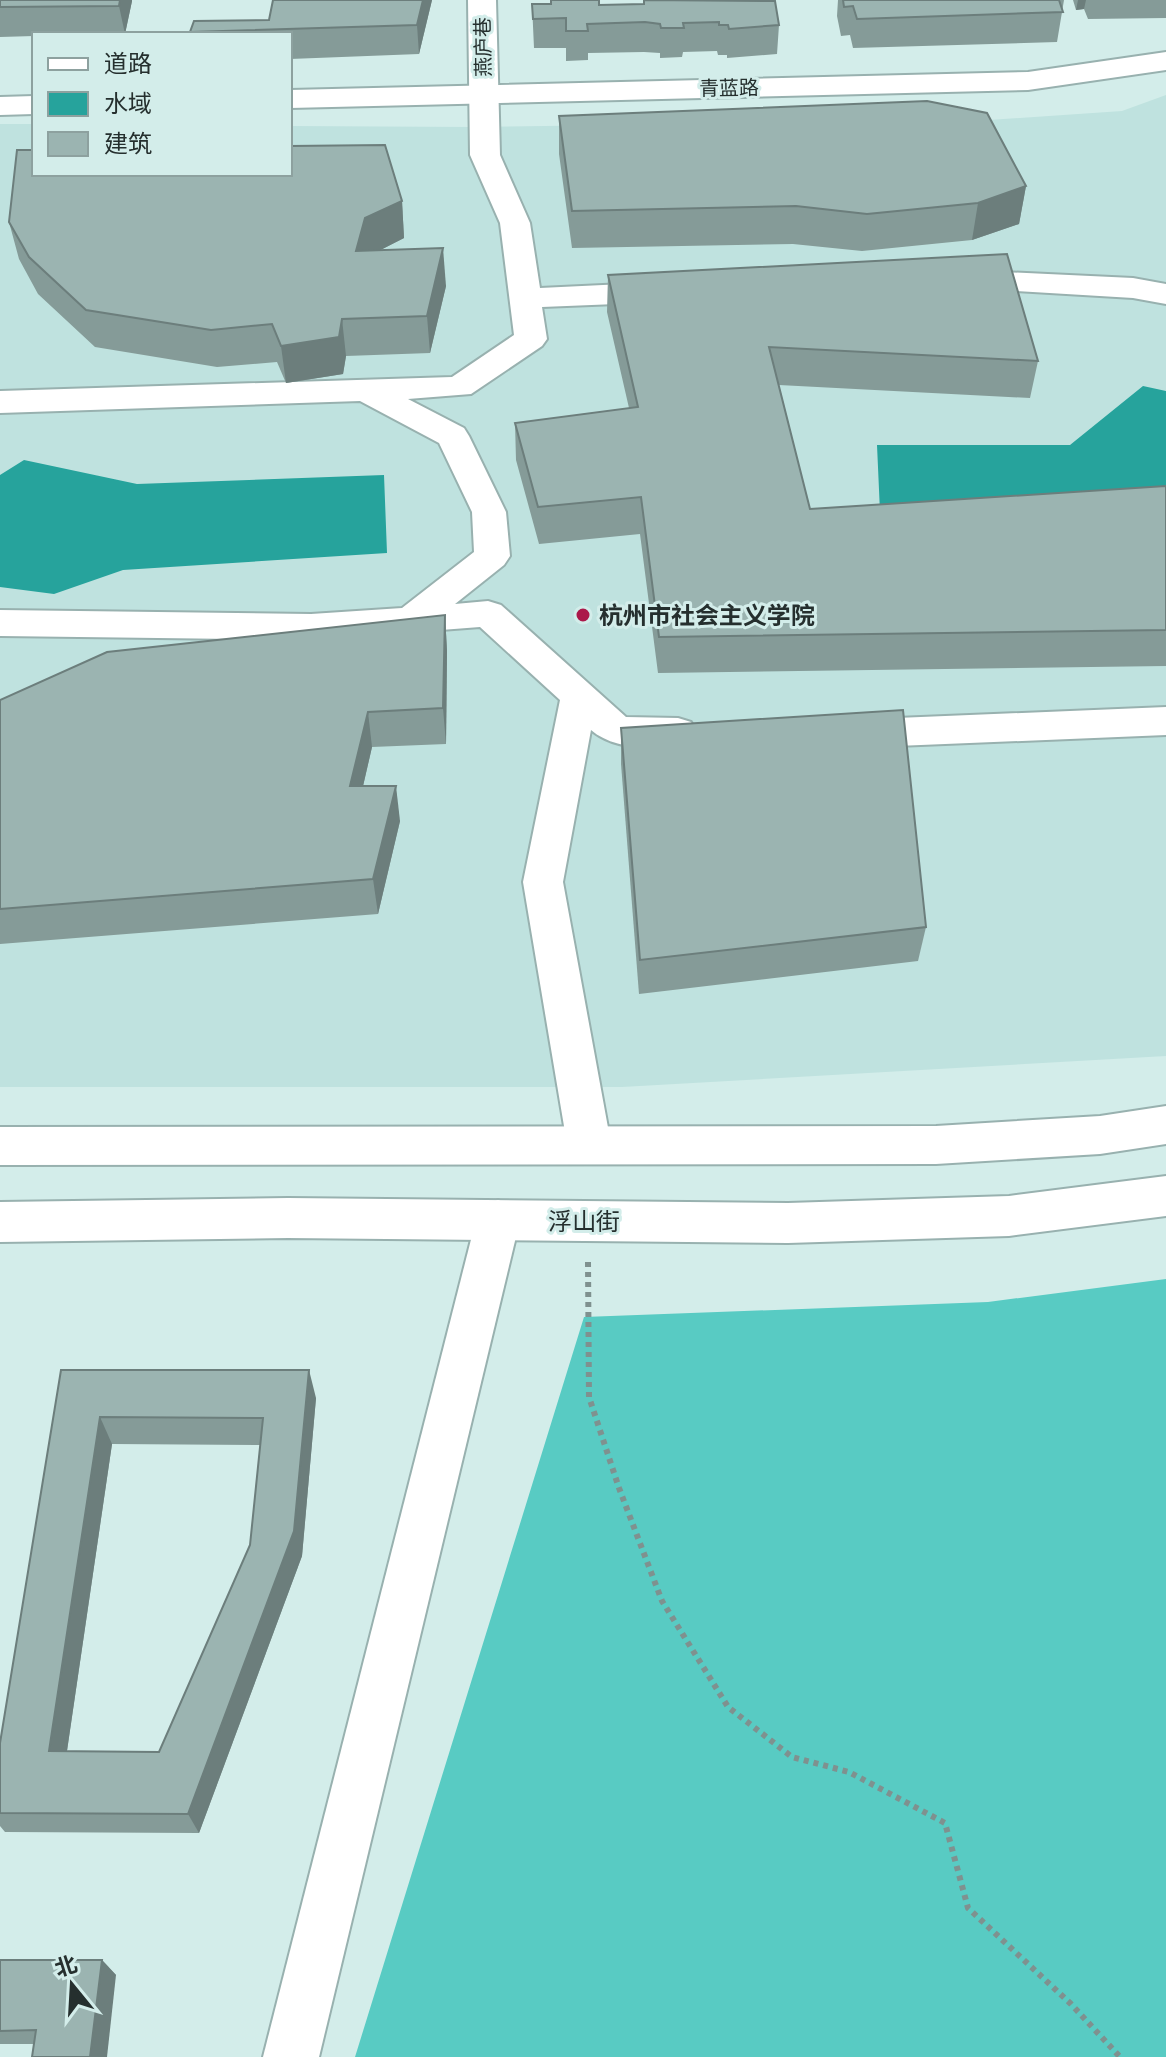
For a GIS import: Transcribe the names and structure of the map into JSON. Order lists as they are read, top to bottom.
{
  "streets": {
    "main road": ["青蓝路", "浮山街"],
    "street": ["燕庐巷"]
  },
  "crossings": [
    ["燕庐巷", "青蓝路"]
  ],
  "places": ["杭州市社会主义学院"],
  "legend": ["道路", "水域", "建筑"],
  "north": "top"
}
